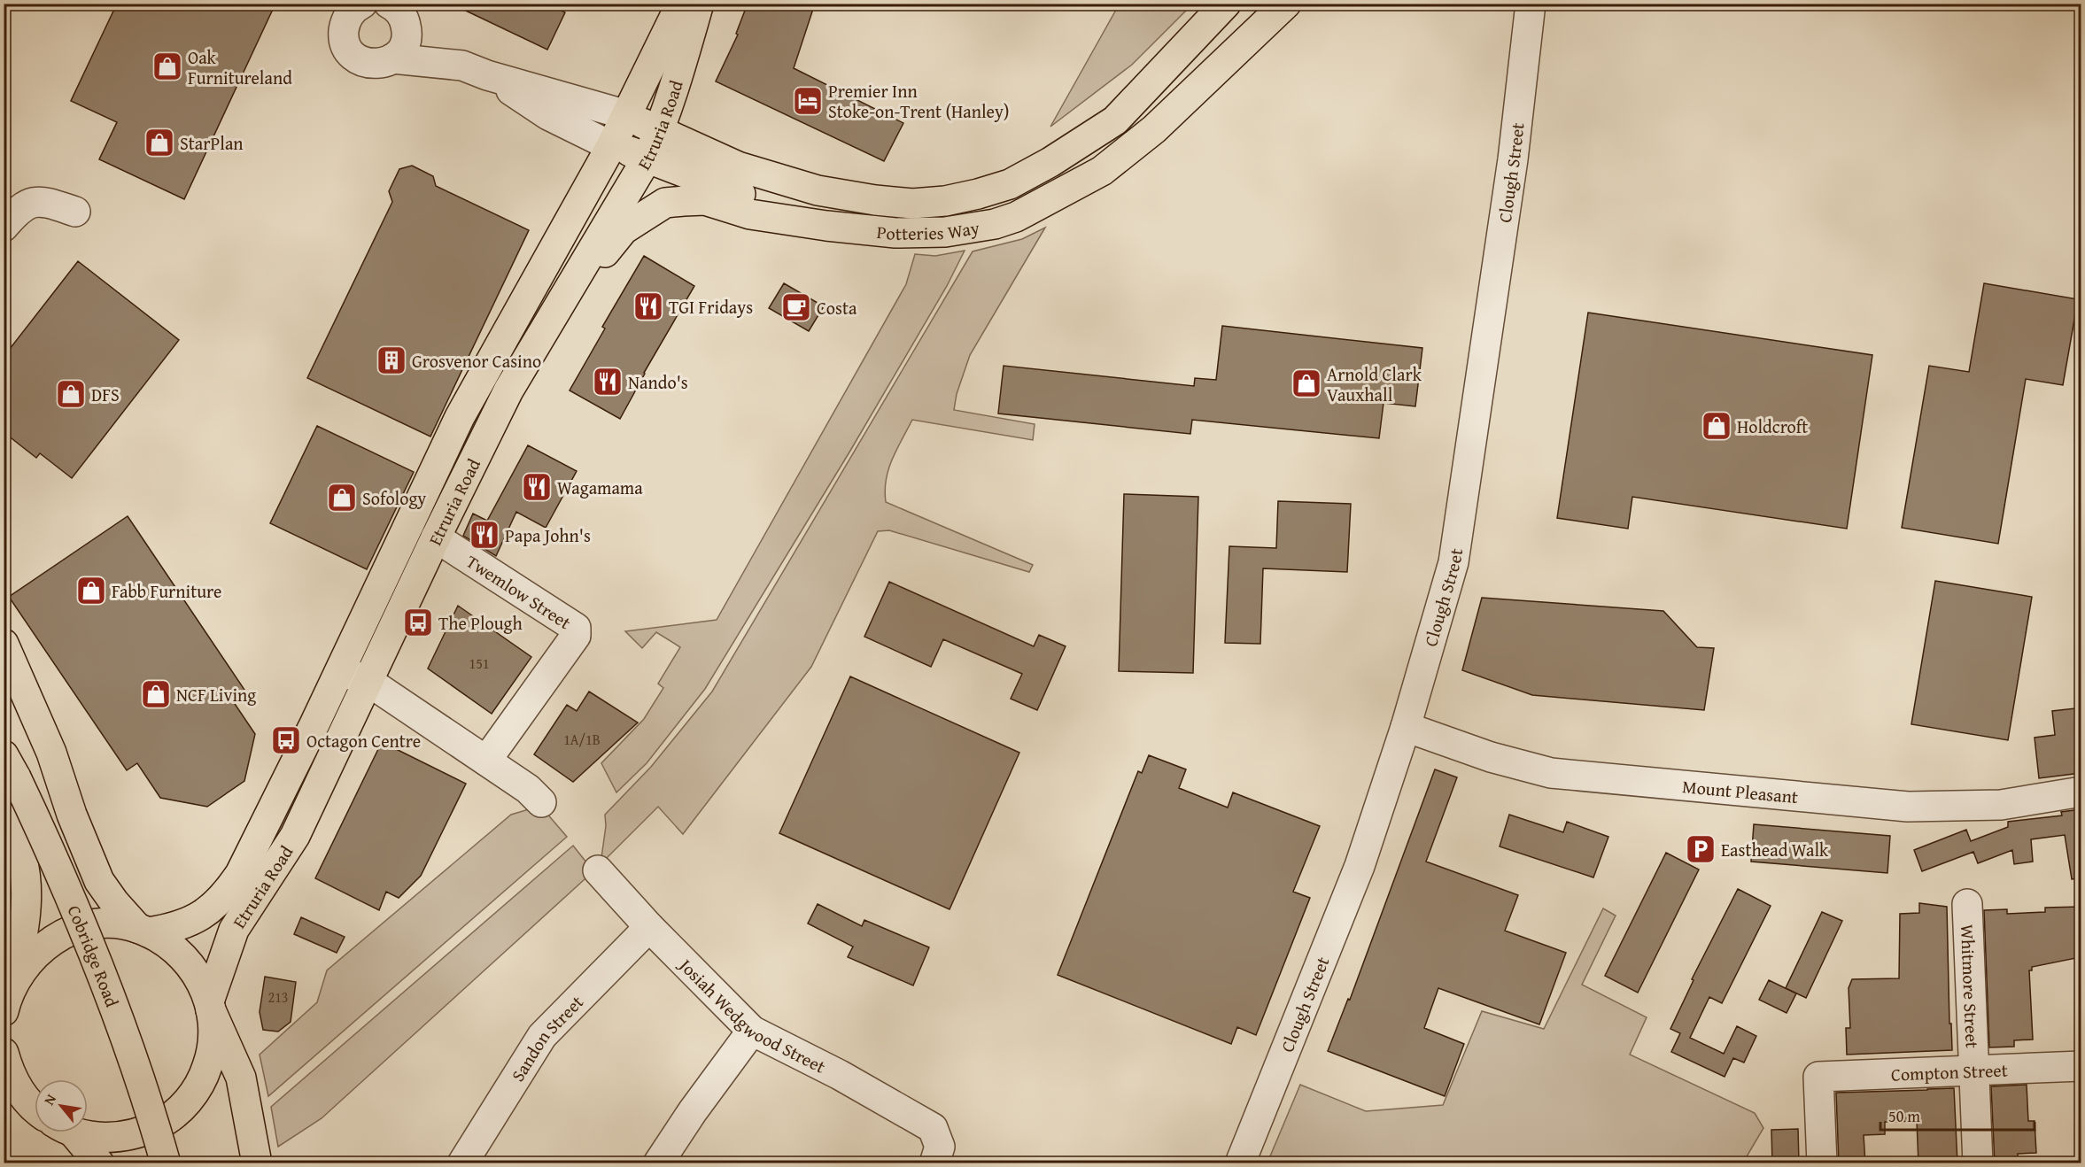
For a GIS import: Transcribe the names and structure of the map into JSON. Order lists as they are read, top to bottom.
{
  "streets": {
    "main road": ["Etruria Road", "Potteries Way", "Cobridge Road"],
    "street": [
      "Clough Street",
      "Twemlow Street",
      "Mount Pleasant",
      "Whitmore Street",
      "Josiah Wedgwood Street",
      "Sandon Street",
      "Compton Street"
    ]
  },
  "crossings": [
    ["Etruria Road", "Potteries Way"],
    ["Etruria Road", "Twemlow Street"],
    ["Clough Street", "Mount Pleasant"],
    ["Whitmore Street", "Compton Street"],
    ["Josiah Wedgwood Street", "Sandon Street"]
  ],
  "places": {
    "shop": [
      "Oak Furnitureland",
      "StarPlan",
      "Arnold Clark Vauxhall",
      "DFS",
      "Holdcroft",
      "Sofology",
      "Fabb Furniture",
      "NCF Living"
    ],
    "hotel": ["Premier Inn Stoke-on-Trent (Hanley)"],
    "restaurant": [
      "TGI Fridays",
      "Nando's",
      "Wagamama",
      "Papa John's"
    ],
    "cafe": ["Costa"],
    "building": ["Grosvenor Casino"],
    "bus stop": ["The Plough", "Octagon Centre"],
    "parking": ["Easthead Walk"]
  },
  "house_numbers": ["151", "1A/1B", "213"],
  "scale_bar": "50 m",
  "north": "top left"
}
